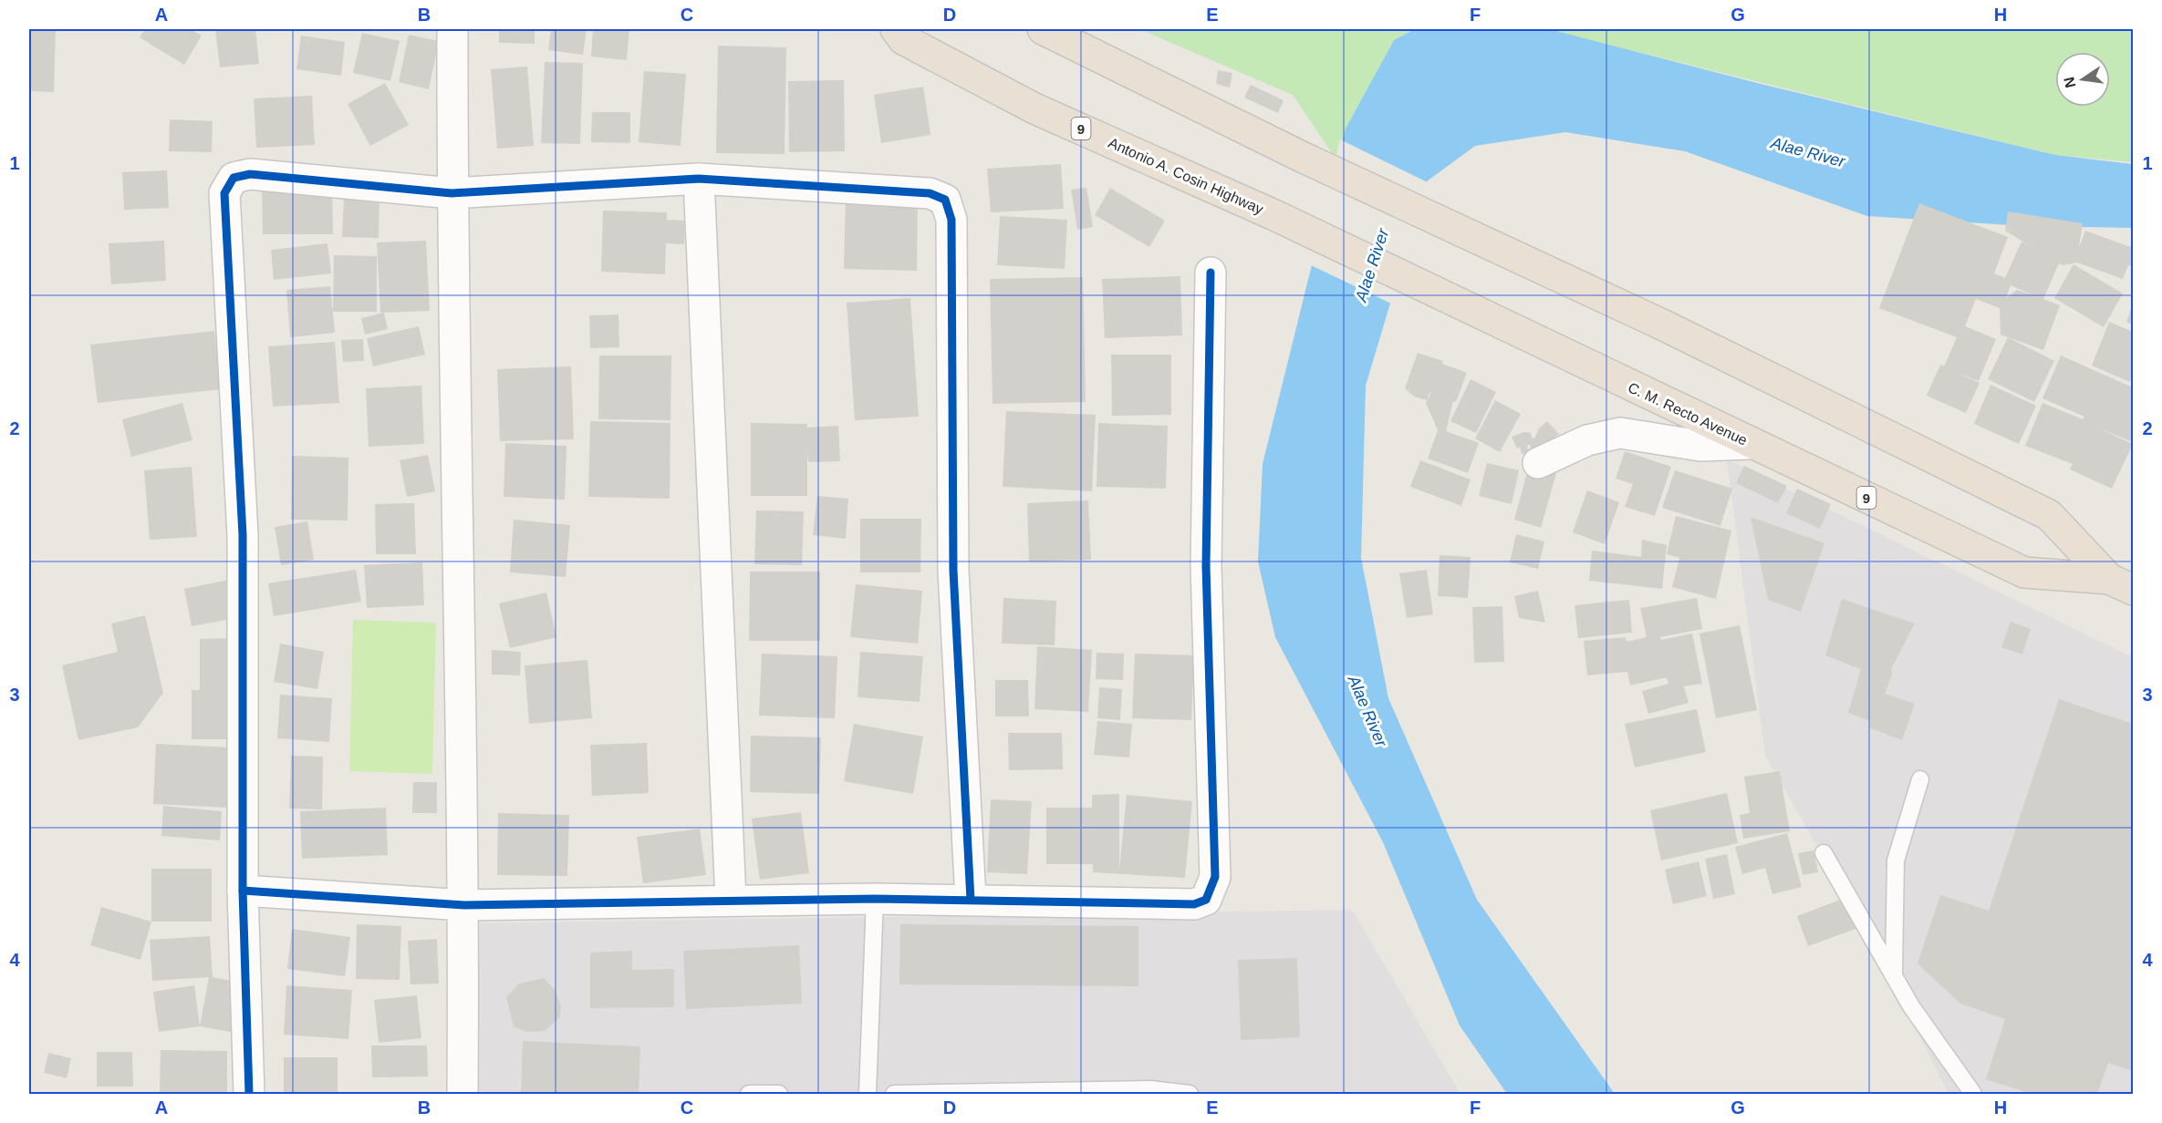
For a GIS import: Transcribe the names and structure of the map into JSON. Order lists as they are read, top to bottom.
{
  "streets": {
    "highway": ["9", "Antonio A. Cosin Highway", "C. M. Recto Avenue"]
  },
  "crossings": [
    ["Antonio A. Cosin Highway", "C. M. Recto Avenue"]
  ],
  "water": ["Alae River"],
  "north": "left",
  "grid": {
    "columns": [
      "A",
      "B",
      "C",
      "D",
      "E",
      "F",
      "G",
      "H"
    ],
    "rows": [
      "1",
      "2",
      "3",
      "4"
    ]
  }
}
